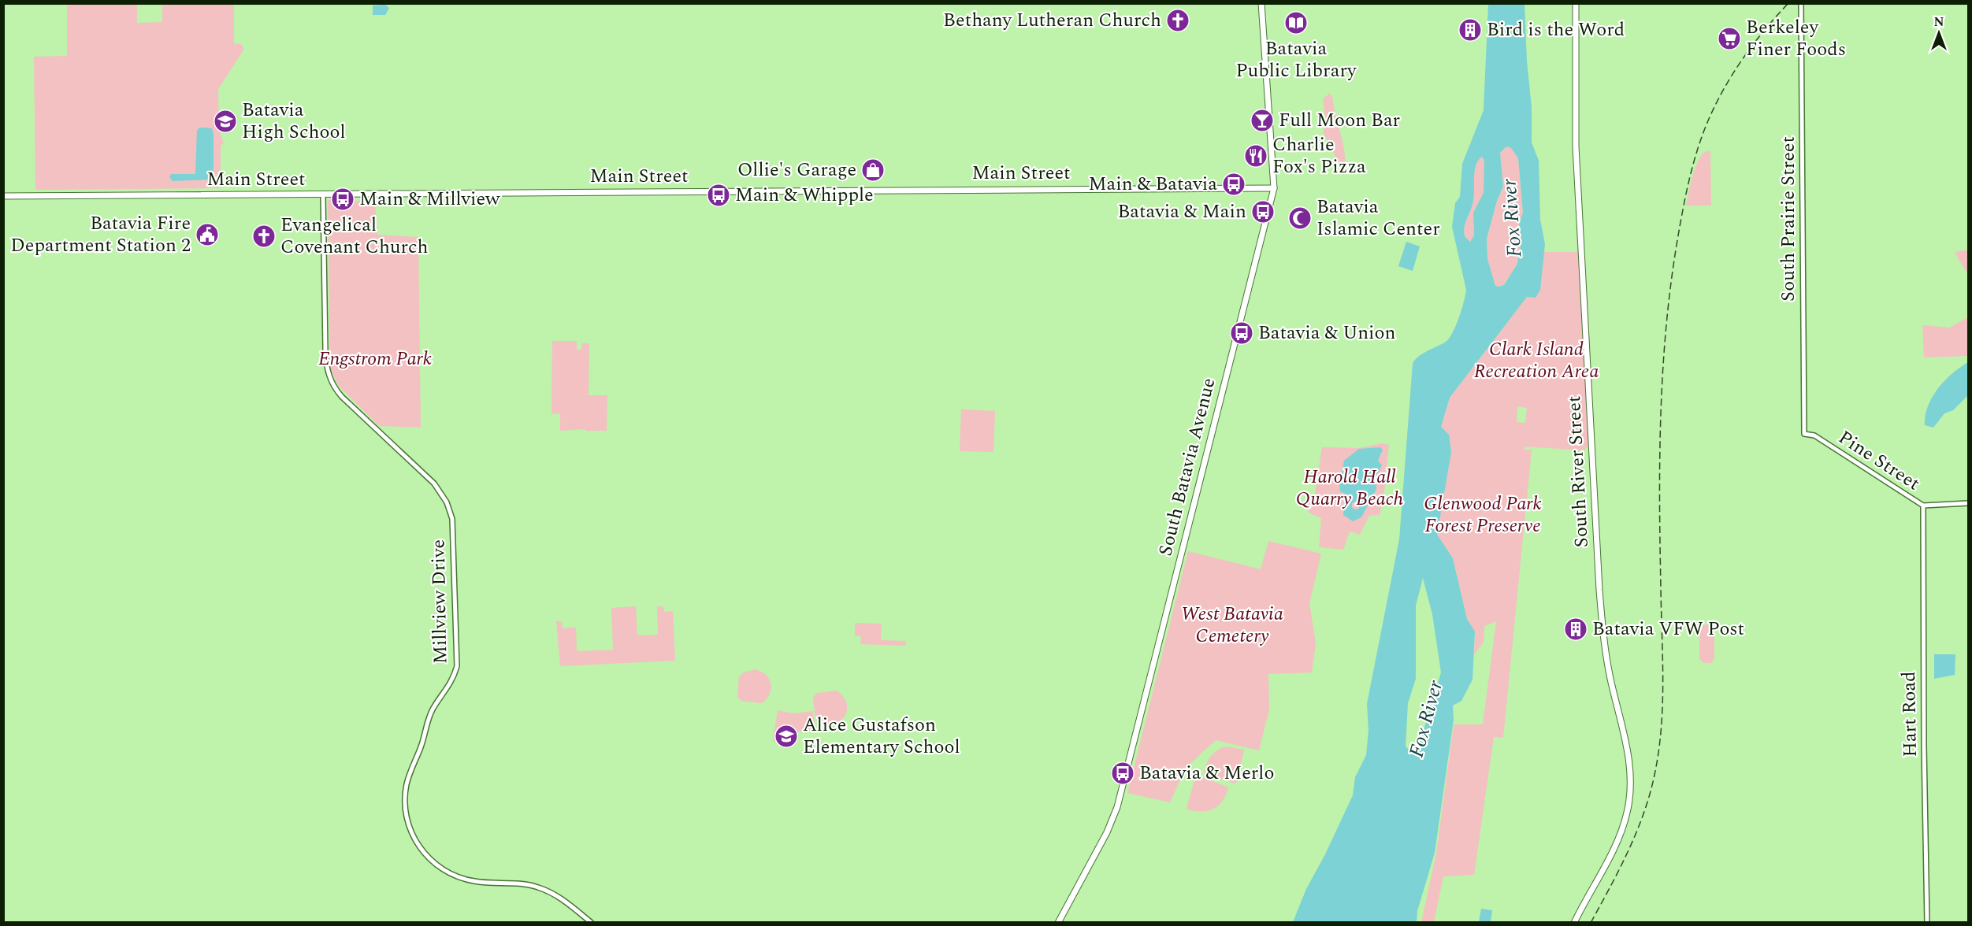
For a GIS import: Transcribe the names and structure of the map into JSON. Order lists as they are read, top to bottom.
{
  "streets": {
    "main road": ["Main Street", "South Batavia Avenue", "South River Street"],
    "street": [
      "South Prairie Street",
      "Pine Street",
      "Millview Drive",
      "Hart Road"
    ]
  },
  "crossings": [
    ["Main Street", "South Batavia Avenue"],
    ["Main Street", "Millview Drive"],
    ["South Prairie Street", "Pine Street"],
    ["Pine Street", "Hart Road"]
  ],
  "water": ["Fox River"],
  "parks": [
    "Clark Island Recreation Area",
    "Engstrom Park",
    "Harold Hall Quarry Beach",
    "Glenwood Park Forest Preserve",
    "West Batavia Cemetery"
  ],
  "places": {
    "church": ["Bethany Lutheran Church", "Evangelical Covenant Church"],
    "library": ["Batavia Public Library"],
    "building": ["Bird is the Word", "Batavia VFW Post"],
    "supermarket": ["Berkeley Finer Foods"],
    "bar": ["Full Moon Bar"],
    "school or university": ["Batavia High School", "Alice Gustafson Elementary School"],
    "restaurant": ["Charlie Fox's Pizza"],
    "shop": ["Ollie's Garage"],
    "bus stop": [
      "Main & Batavia",
      "Main & Whipple",
      "Main & Millview",
      "Batavia & Main",
      "Batavia & Union",
      "Batavia & Merlo"
    ],
    "mosque": ["Batavia Islamic Center"],
    "public building": ["Batavia Fire Department Station 2"]
  },
  "north": "top"
}
